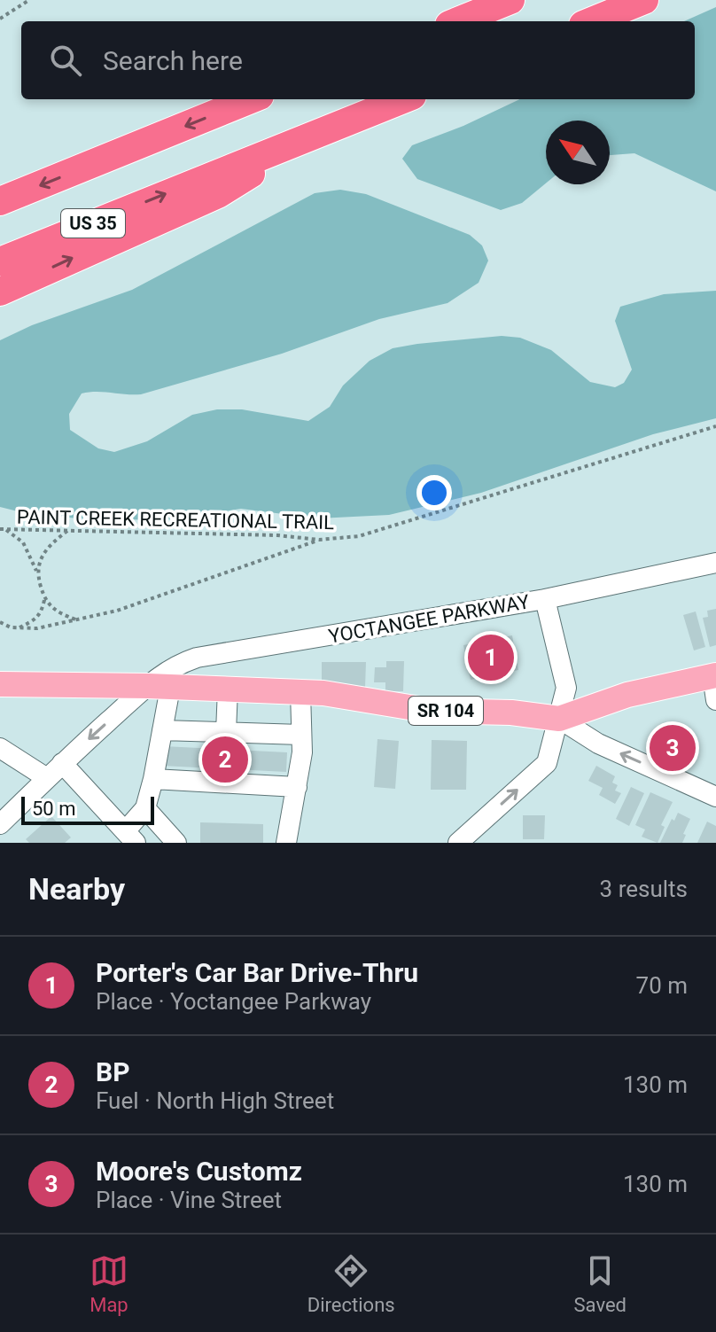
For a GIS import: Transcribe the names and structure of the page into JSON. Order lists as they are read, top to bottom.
{
  "streets": {
    "highway": ["US 35"],
    "main road": ["SR 104"],
    "street": ["YOCTANGEE PARKWAY"],
    "path": ["PAINT CREEK RECREATIONAL TRAIL"]
  },
  "crossings": [
    ["YOCTANGEE PARKWAY", "SR 104"]
  ],
  "scale_bar": "50 m",
  "north": "top left",
  "page": {
    "search": "Search here",
    "pins": ["1", "3", "2"],
    "scale": "50 m",
    "heading": ["Nearby", "3 results"],
    "list": [
      {
        "mark": "1",
        "name": "Porter's Car Bar Drive-Thru",
        "note": "Place · Yoctangee Parkway",
        "value": "70 m"
      },
      {
        "mark": "2",
        "name": "BP",
        "note": "Fuel · North High Street",
        "value": "130 m"
      },
      {
        "mark": "3",
        "name": "Moore's Customz",
        "note": "Place · Vine Street",
        "value": "130 m"
      }
    ],
    "nav": ["Map", "Directions", "Saved"]
  }
}
